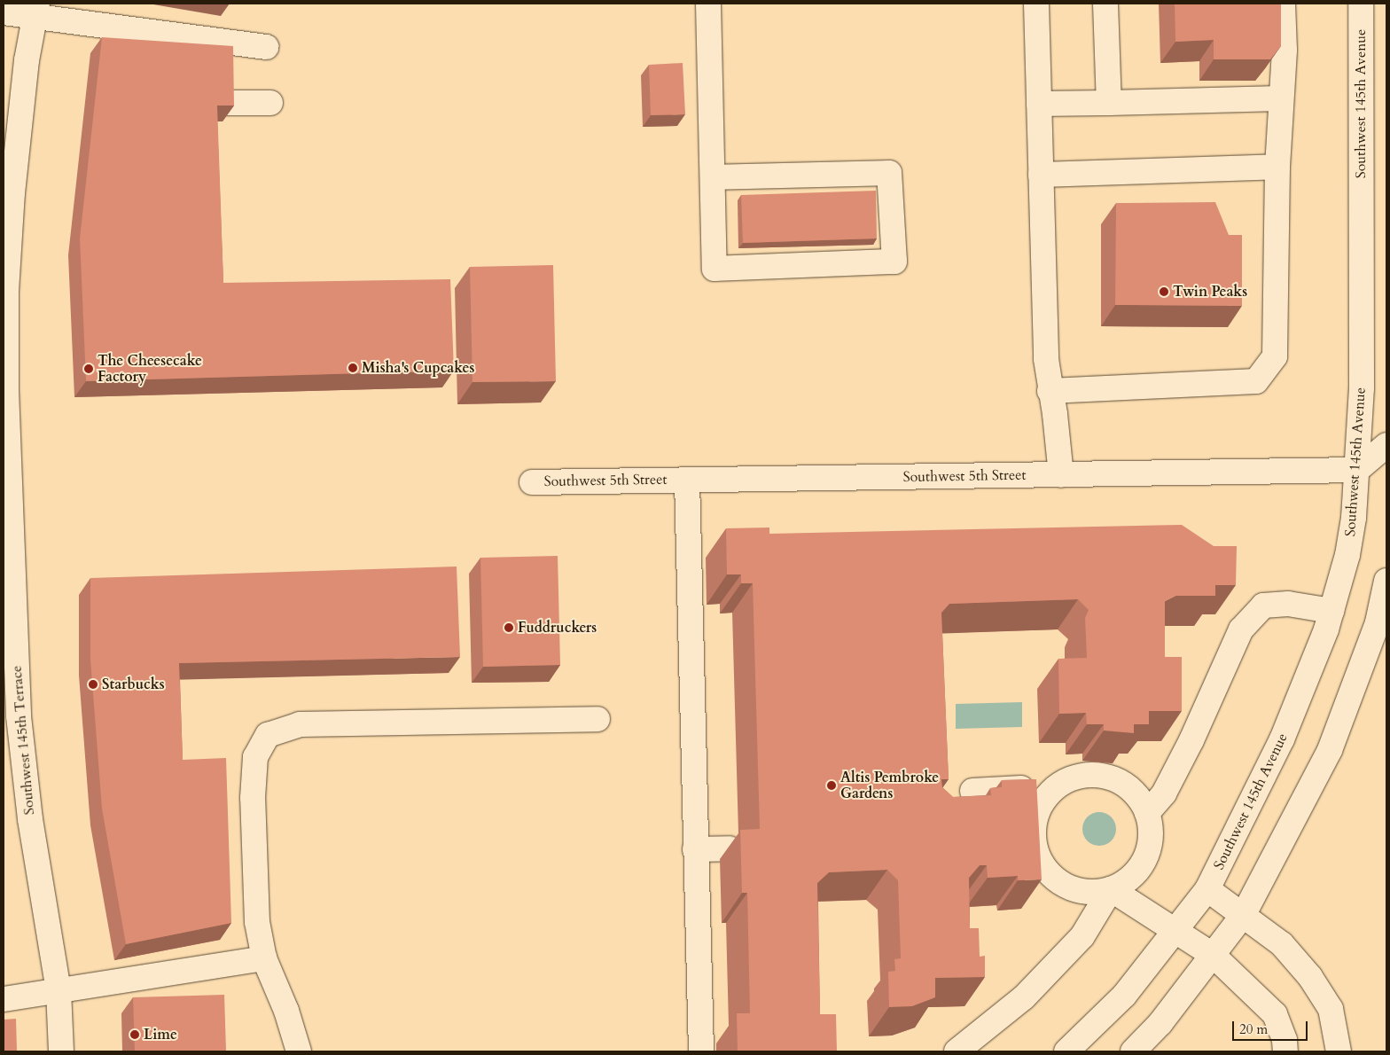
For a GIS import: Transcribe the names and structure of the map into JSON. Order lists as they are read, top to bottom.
{
  "streets": {
    "street": ["Southwest 145th Avenue", "Southwest 5th Street", "Southwest 145th Terrace"]
  },
  "crossings": [
    ["Southwest 145th Avenue", "Southwest 5th Street"]
  ],
  "places": [
    "Twin Peaks",
    "Misha's Cupcakes",
    "The Cheesecake Factory",
    "Fuddruckers",
    "Starbucks",
    "Altis Pembroke Gardens",
    "Lime"
  ],
  "scale_bar": "20 m"
}
